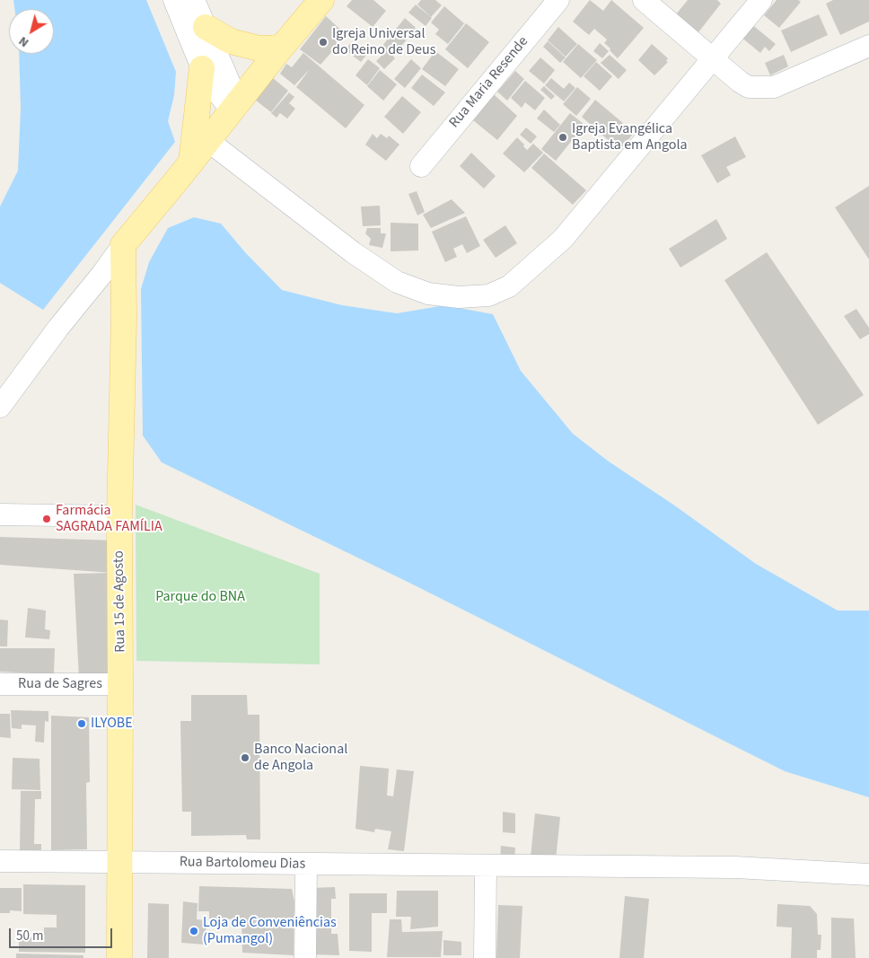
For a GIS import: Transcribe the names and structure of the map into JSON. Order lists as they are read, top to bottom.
{
  "streets": {
    "main road": ["Rua 15 de Agosto"],
    "street": ["Rua Maria Resende", "Rua de Sagres", "Rua Bartolomeu Dias"]
  },
  "crossings": [
    ["Rua 15 de Agosto", "Rua de Sagres"],
    ["Rua 15 de Agosto", "Rua Bartolomeu Dias"]
  ],
  "parks": ["Parque do BNA"],
  "places": [
    "Igreja Universal do Reino de Deus",
    "Igreja Evangélica Baptista em Angola",
    "Farmácia SAGRADA FAMÍLIA",
    "ILYOBE",
    "Banco Nacional de Angola",
    "Loja de Conveniências (Pumangol)"
  ],
  "scale_bar": "50 m",
  "north": "bottom left"
}
